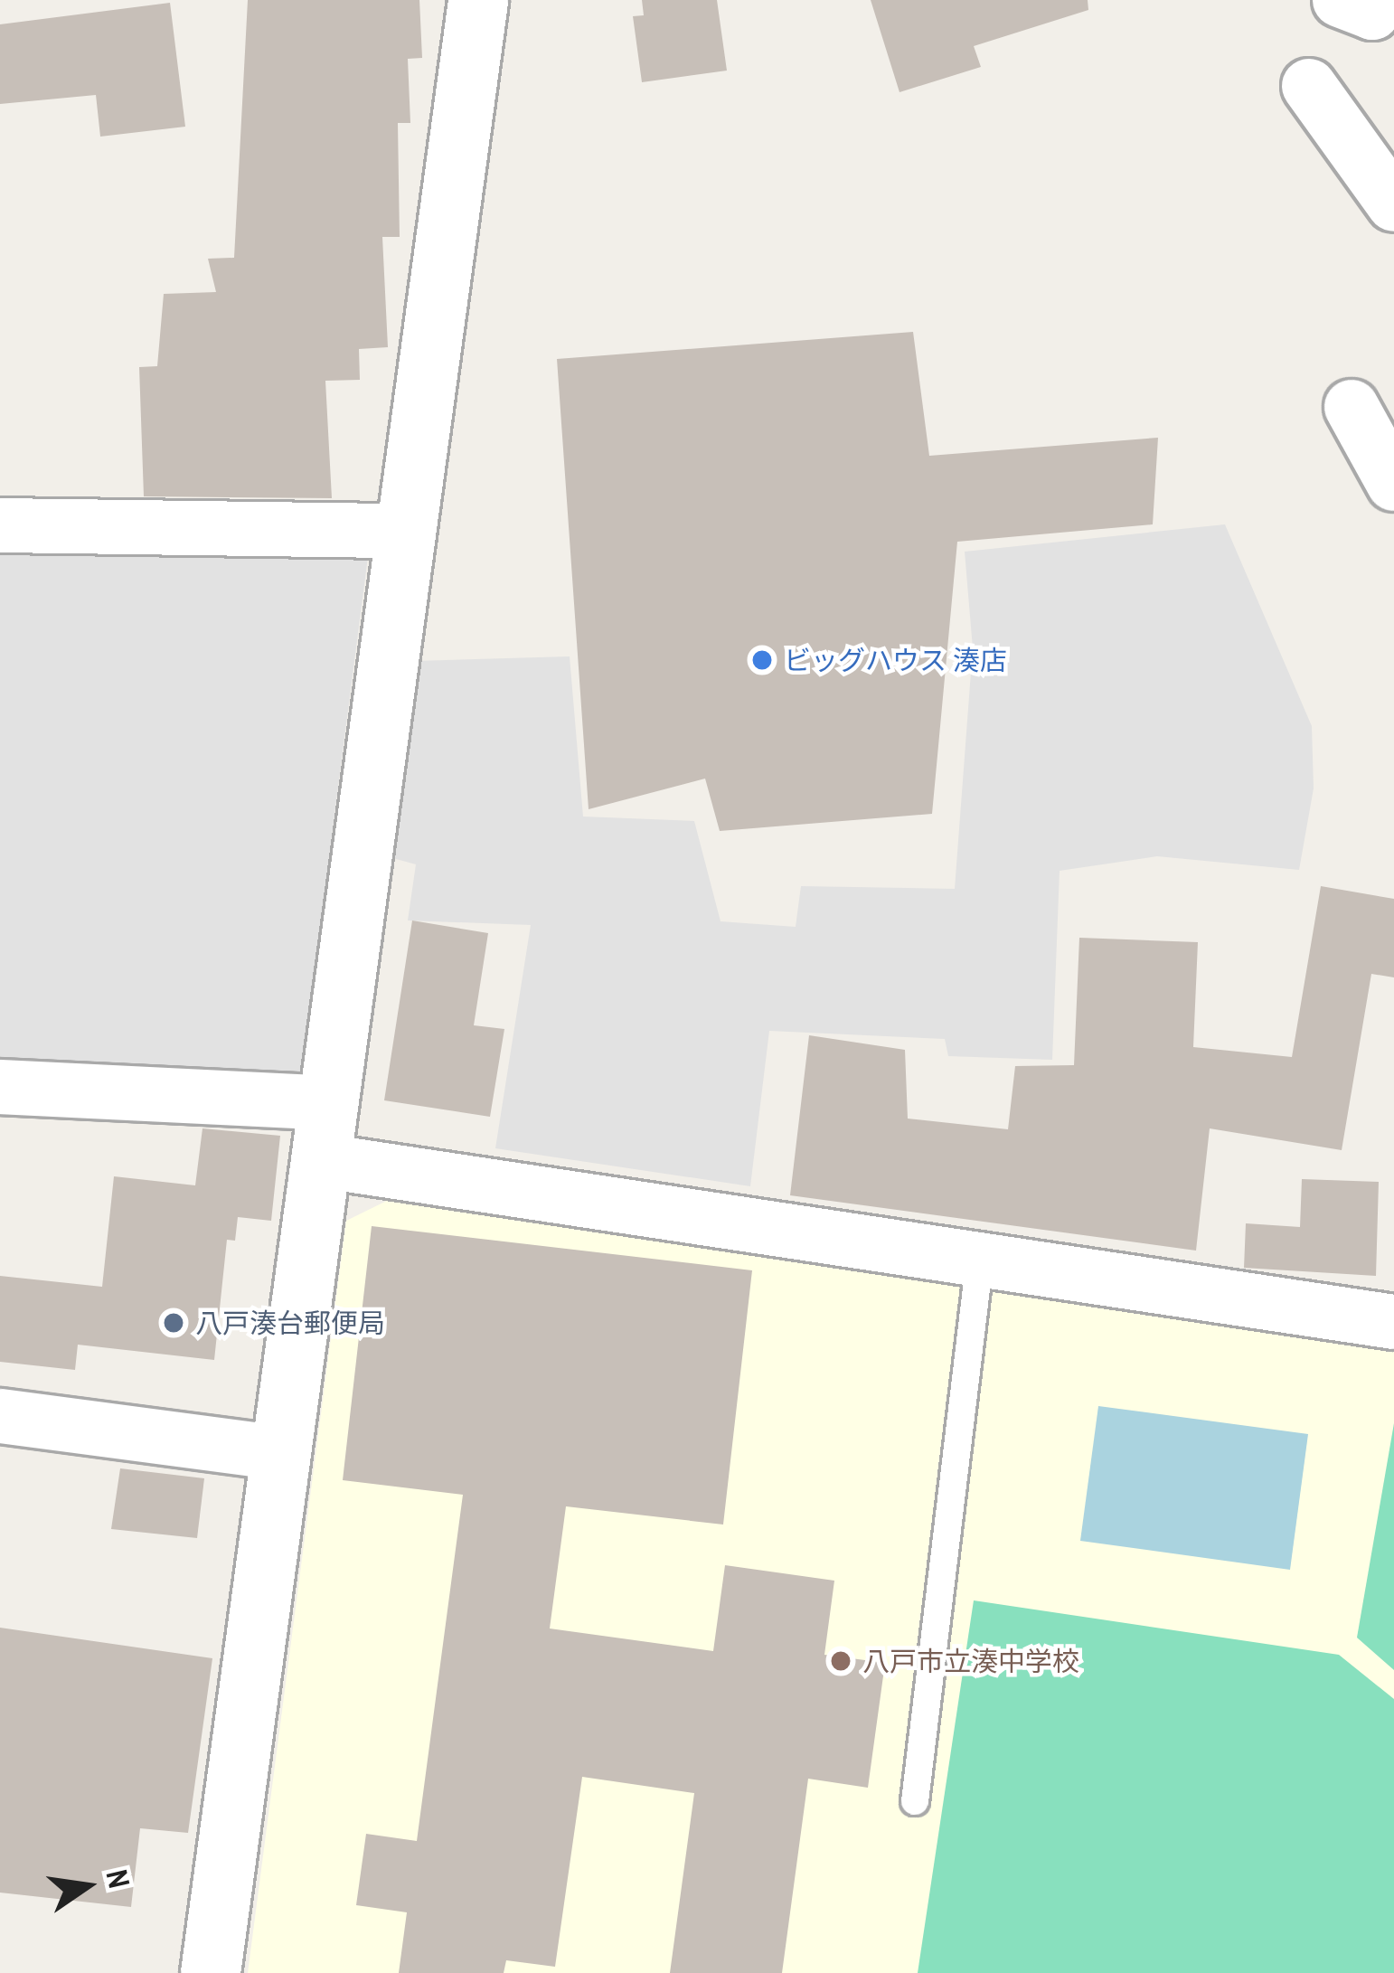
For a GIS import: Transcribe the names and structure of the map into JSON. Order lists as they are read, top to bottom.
{
  "places": ["ビッグハウス 湊店", "八戸湊台郵便局", "八戸市立湊中学校"],
  "north": "right"
}
